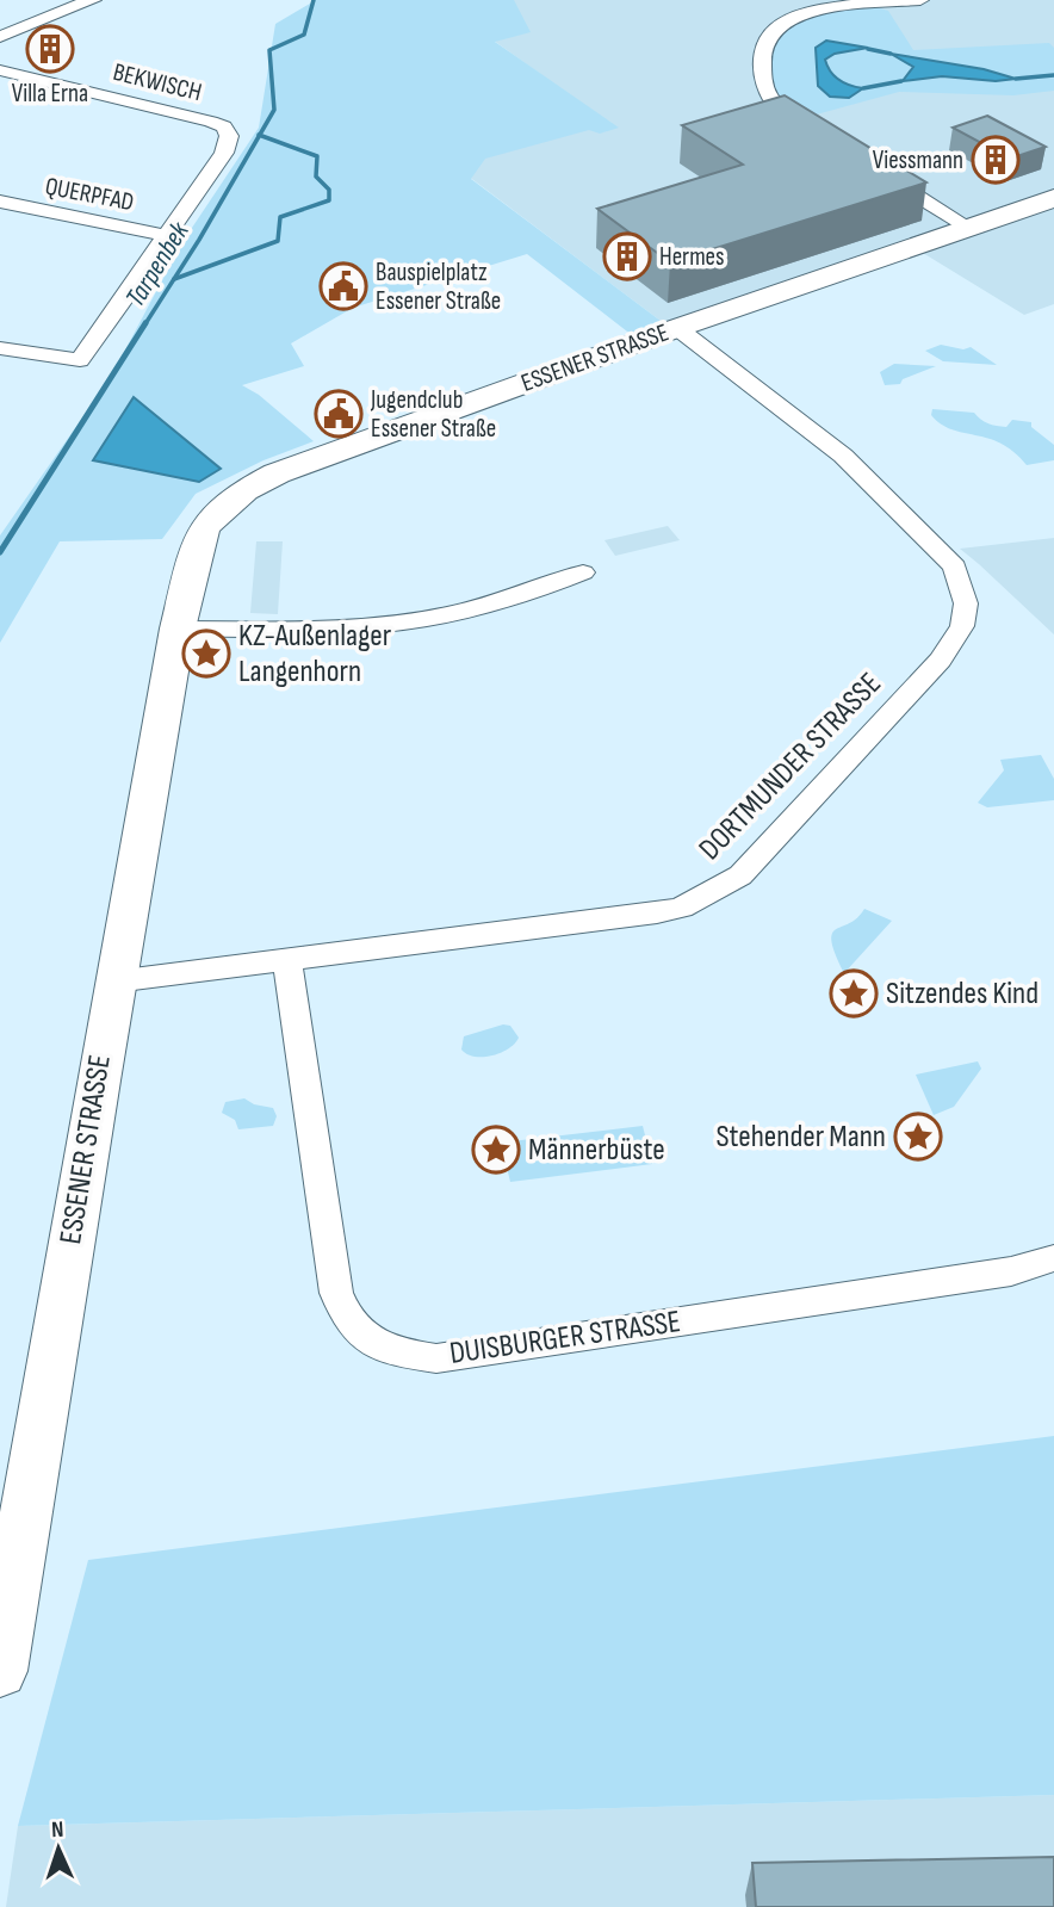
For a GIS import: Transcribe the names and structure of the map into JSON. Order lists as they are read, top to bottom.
{
  "streets": {
    "street": [
      "BEKWISCH",
      "QUERPFAD",
      "ESSENER STRASSE",
      "DORTMUNDER STRASSE",
      "DUISBURGER STRASSE"
    ]
  },
  "crossings": [
    ["BEKWISCH", "QUERPFAD"],
    ["ESSENER STRASSE", "DORTMUNDER STRASSE"],
    ["DORTMUNDER STRASSE", "DUISBURGER STRASSE"]
  ],
  "water": ["Tarpenbek"],
  "places": {
    "building": ["Villa Erna", "Viessmann", "Hermes"],
    "public building": ["Bauspielplatz Essener Straße", "Jugendclub Essener Straße"],
    "place": [
      "KZ-Außenlager Langenhorn",
      "Sitzendes Kind",
      "Stehender Mann",
      "Männerbüste"
    ]
  },
  "north": "top"
}
